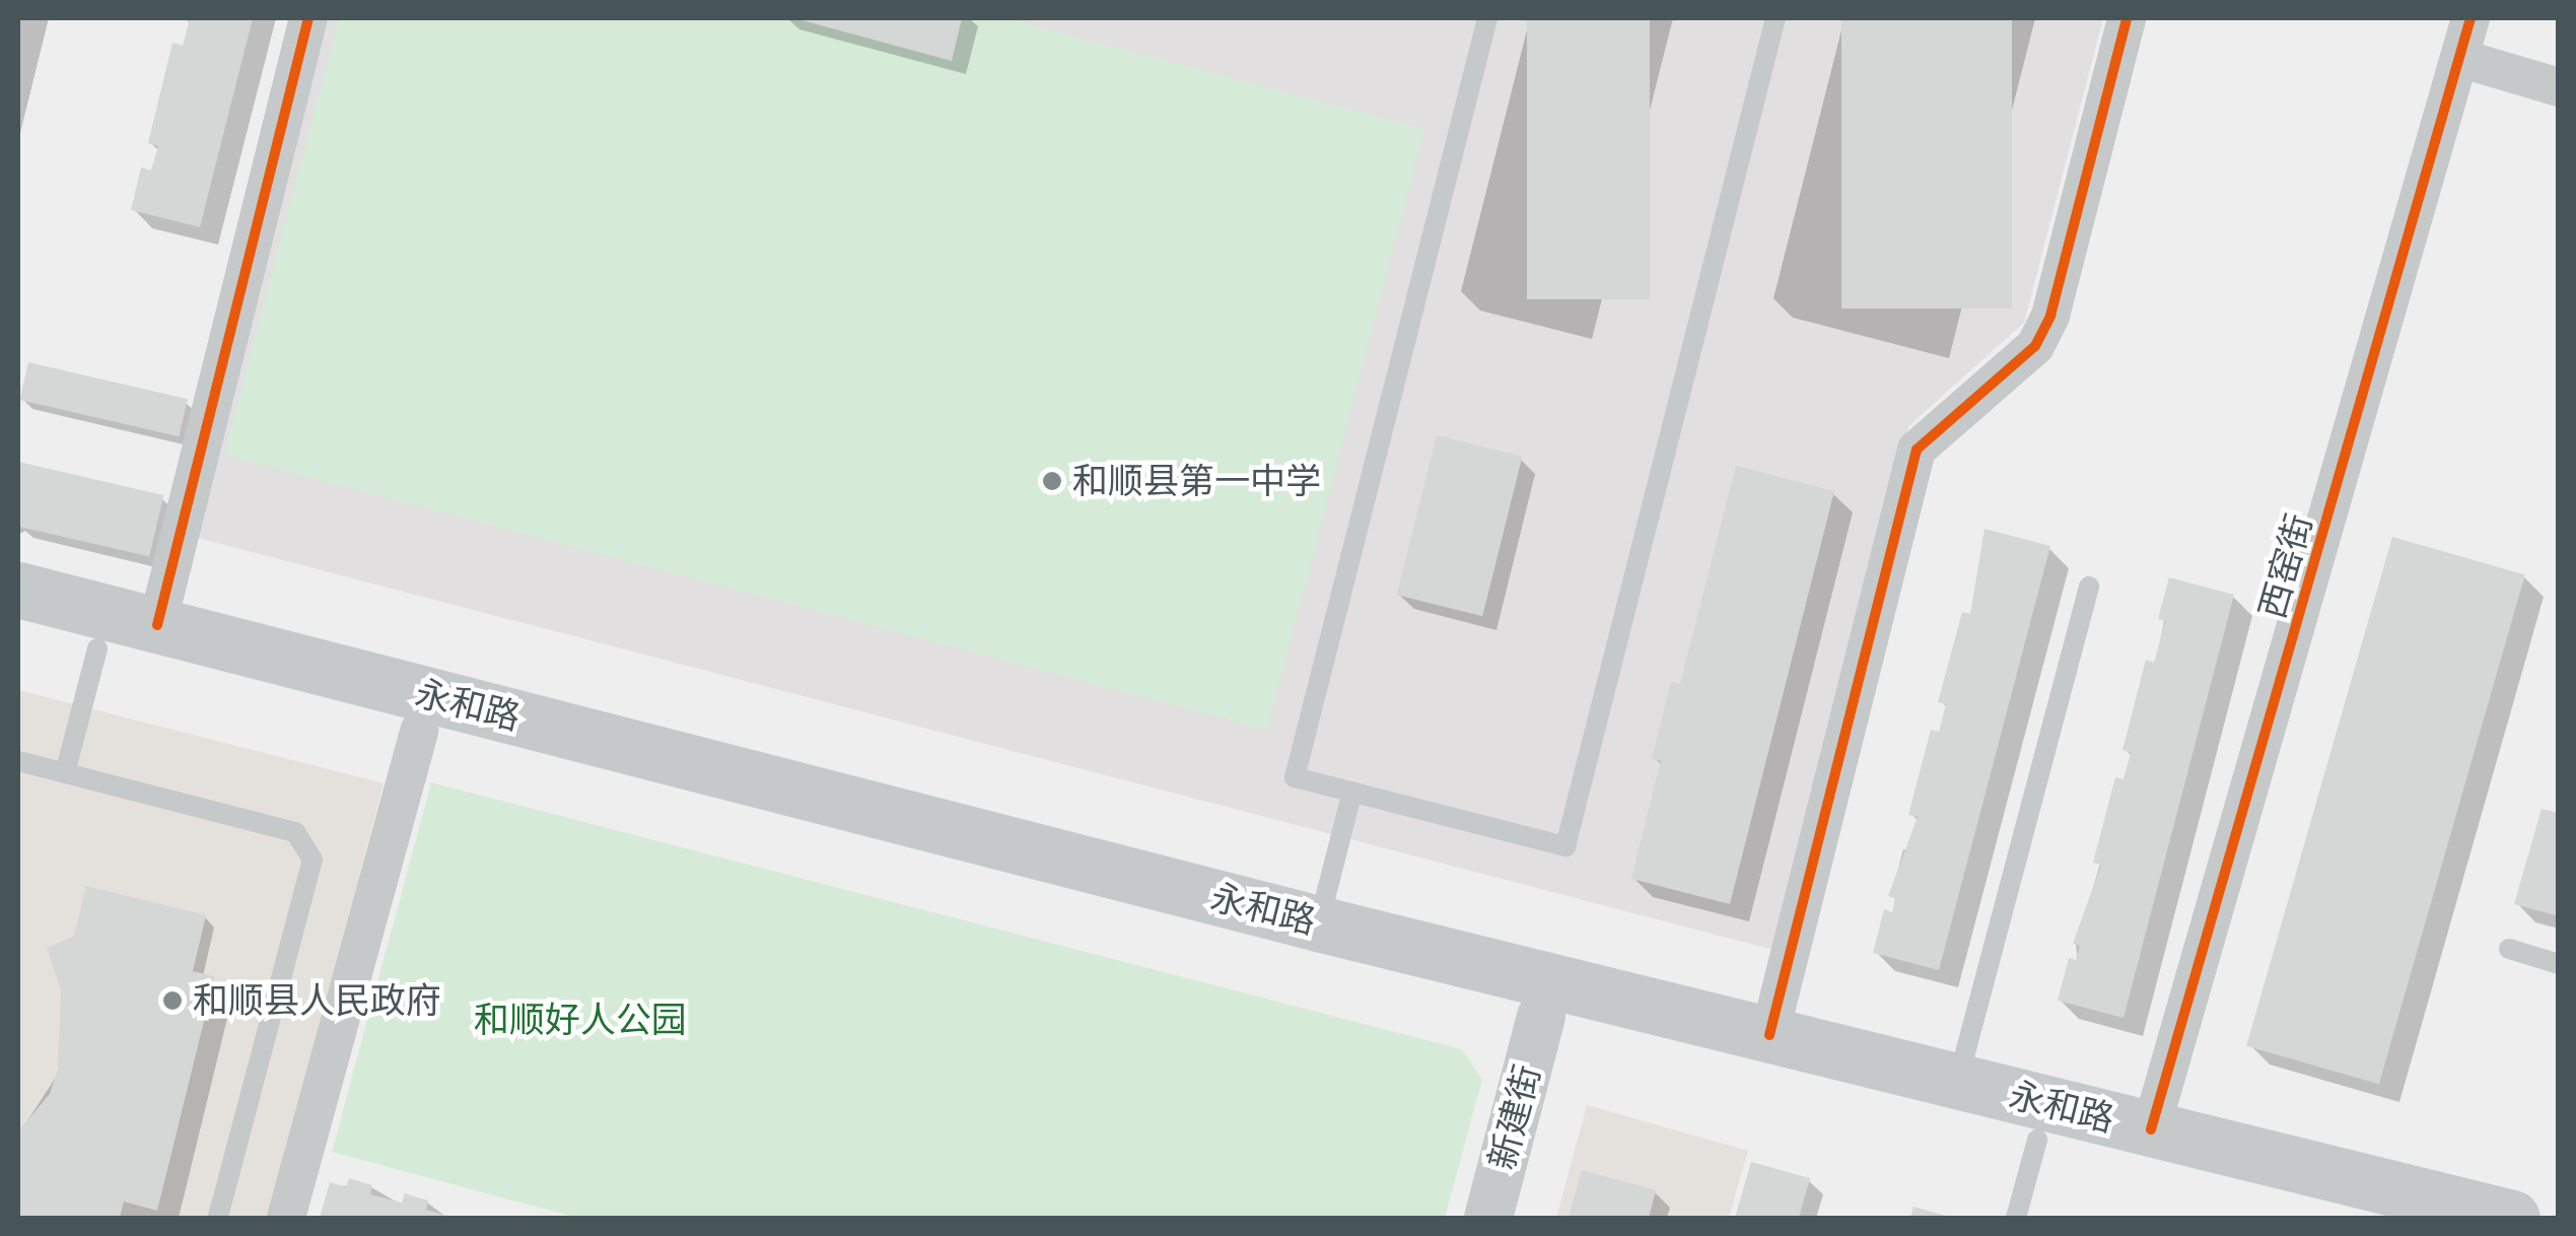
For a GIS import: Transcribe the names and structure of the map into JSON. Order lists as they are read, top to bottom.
{
  "streets": {
    "main road": ["永和路"],
    "street": ["西窑街", "新建街"]
  },
  "crossings": [
    ["西窑街", "永和路"],
    ["永和路", "新建街"]
  ],
  "parks": ["和顺好人公园"],
  "places": ["和顺县第一中学", "和顺县人民政府"]
}
